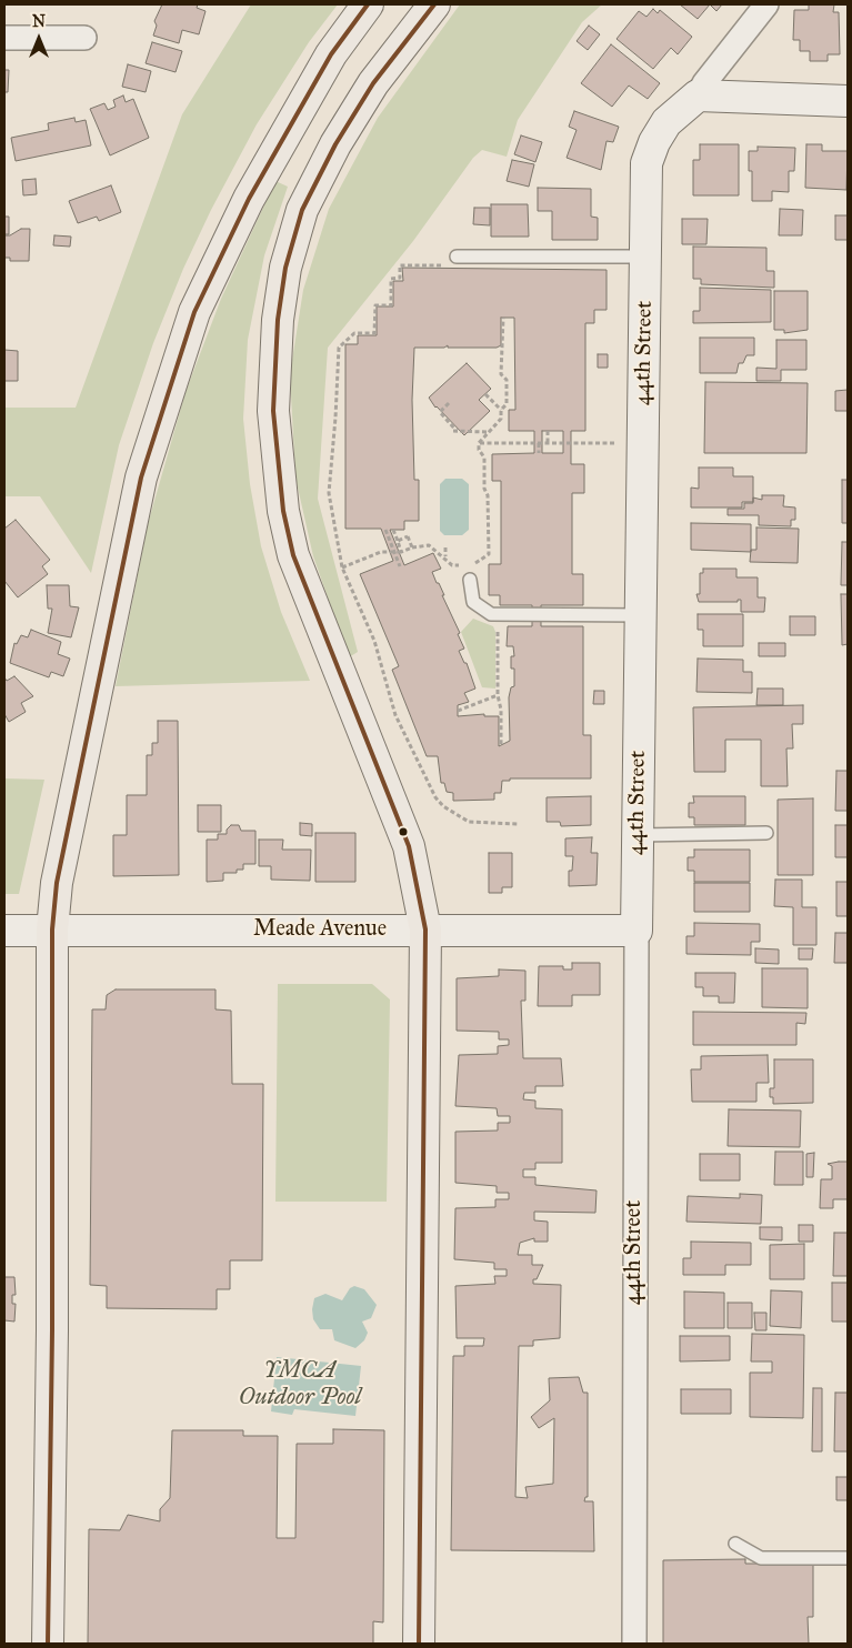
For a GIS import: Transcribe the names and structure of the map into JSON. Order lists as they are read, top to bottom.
{
  "streets": {
    "street": ["44th Street", "Meade Avenue"]
  },
  "crossings": [
    ["44th Street", "Meade Avenue"]
  ],
  "water": ["YMCA Outdoor Pool"],
  "north": "top"
}
